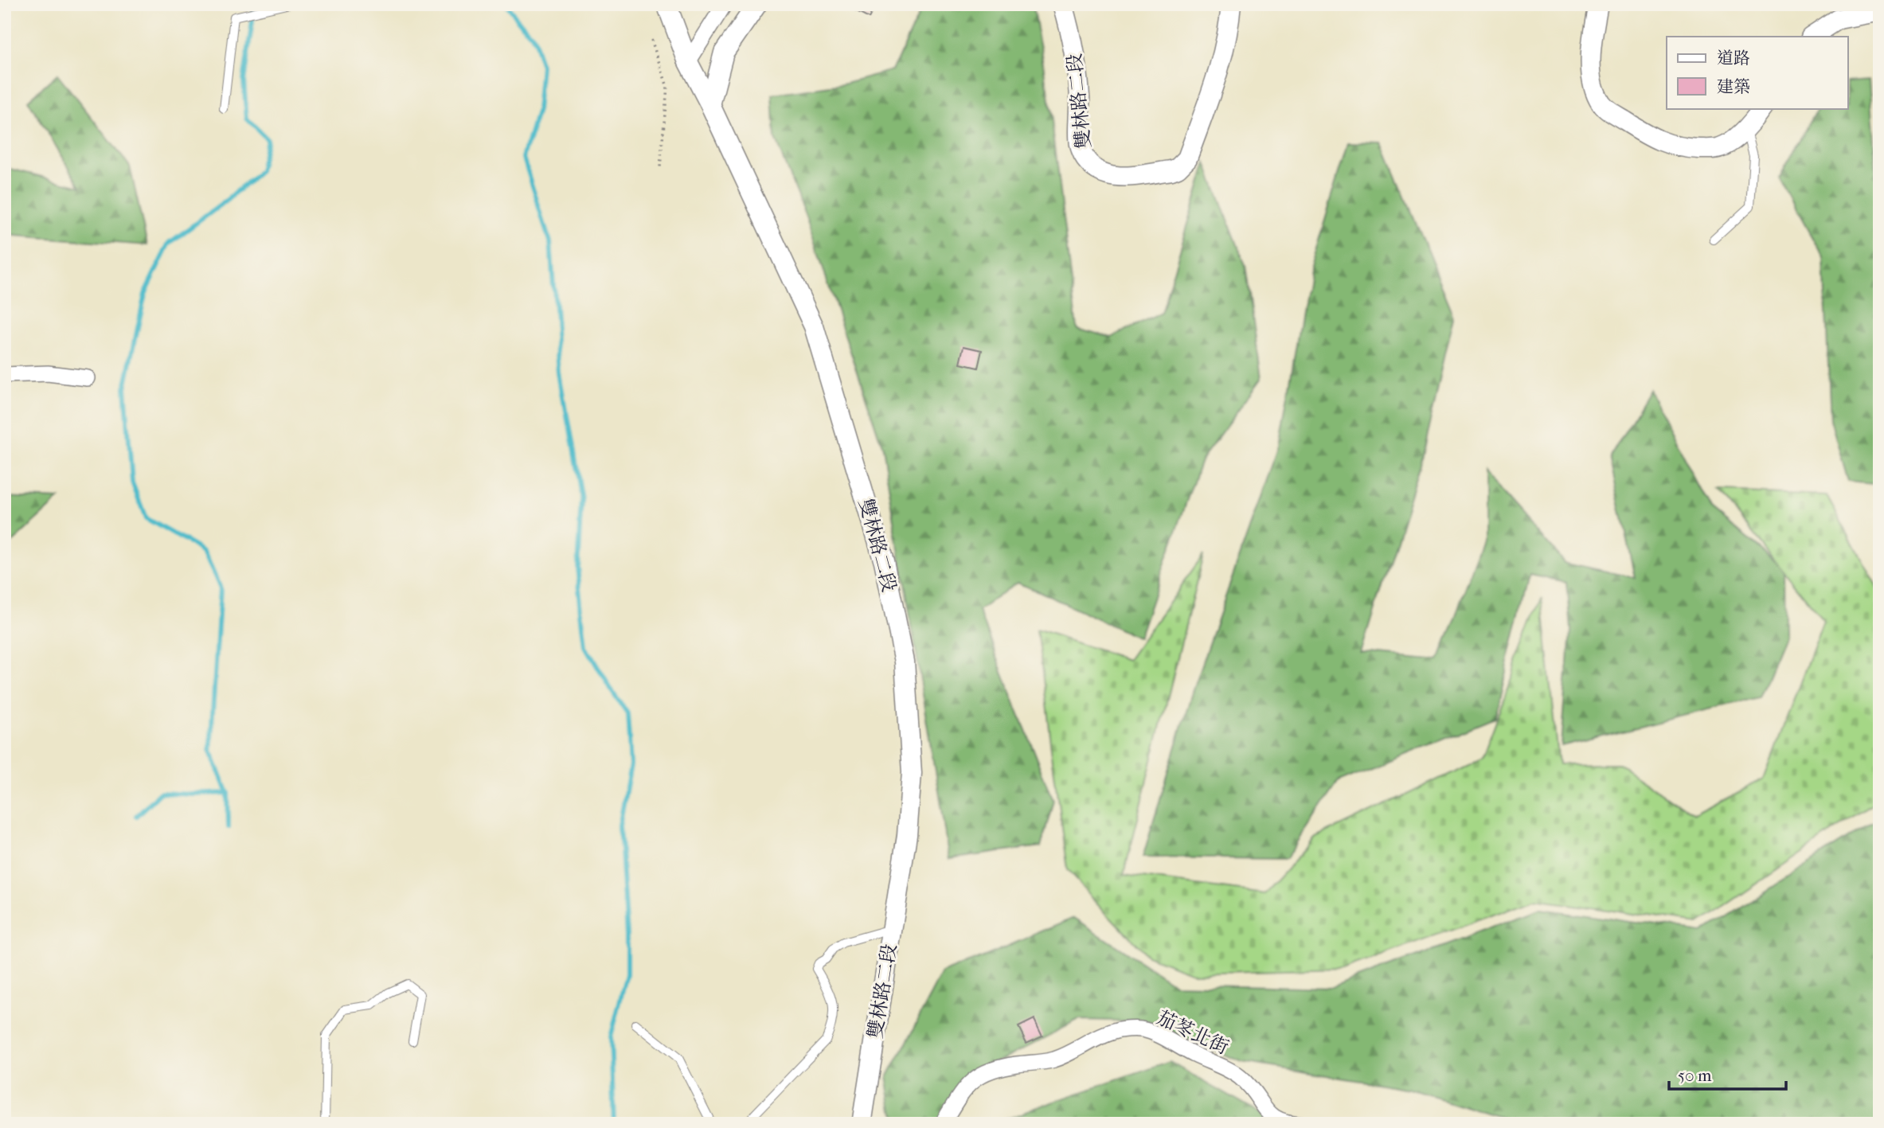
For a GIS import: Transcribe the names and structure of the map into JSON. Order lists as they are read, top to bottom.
{
  "streets": {
    "street": ["雙林路二段", "茄苳北街"]
  },
  "legend": ["道路", "建築"],
  "scale_bar": "50 m"
}
